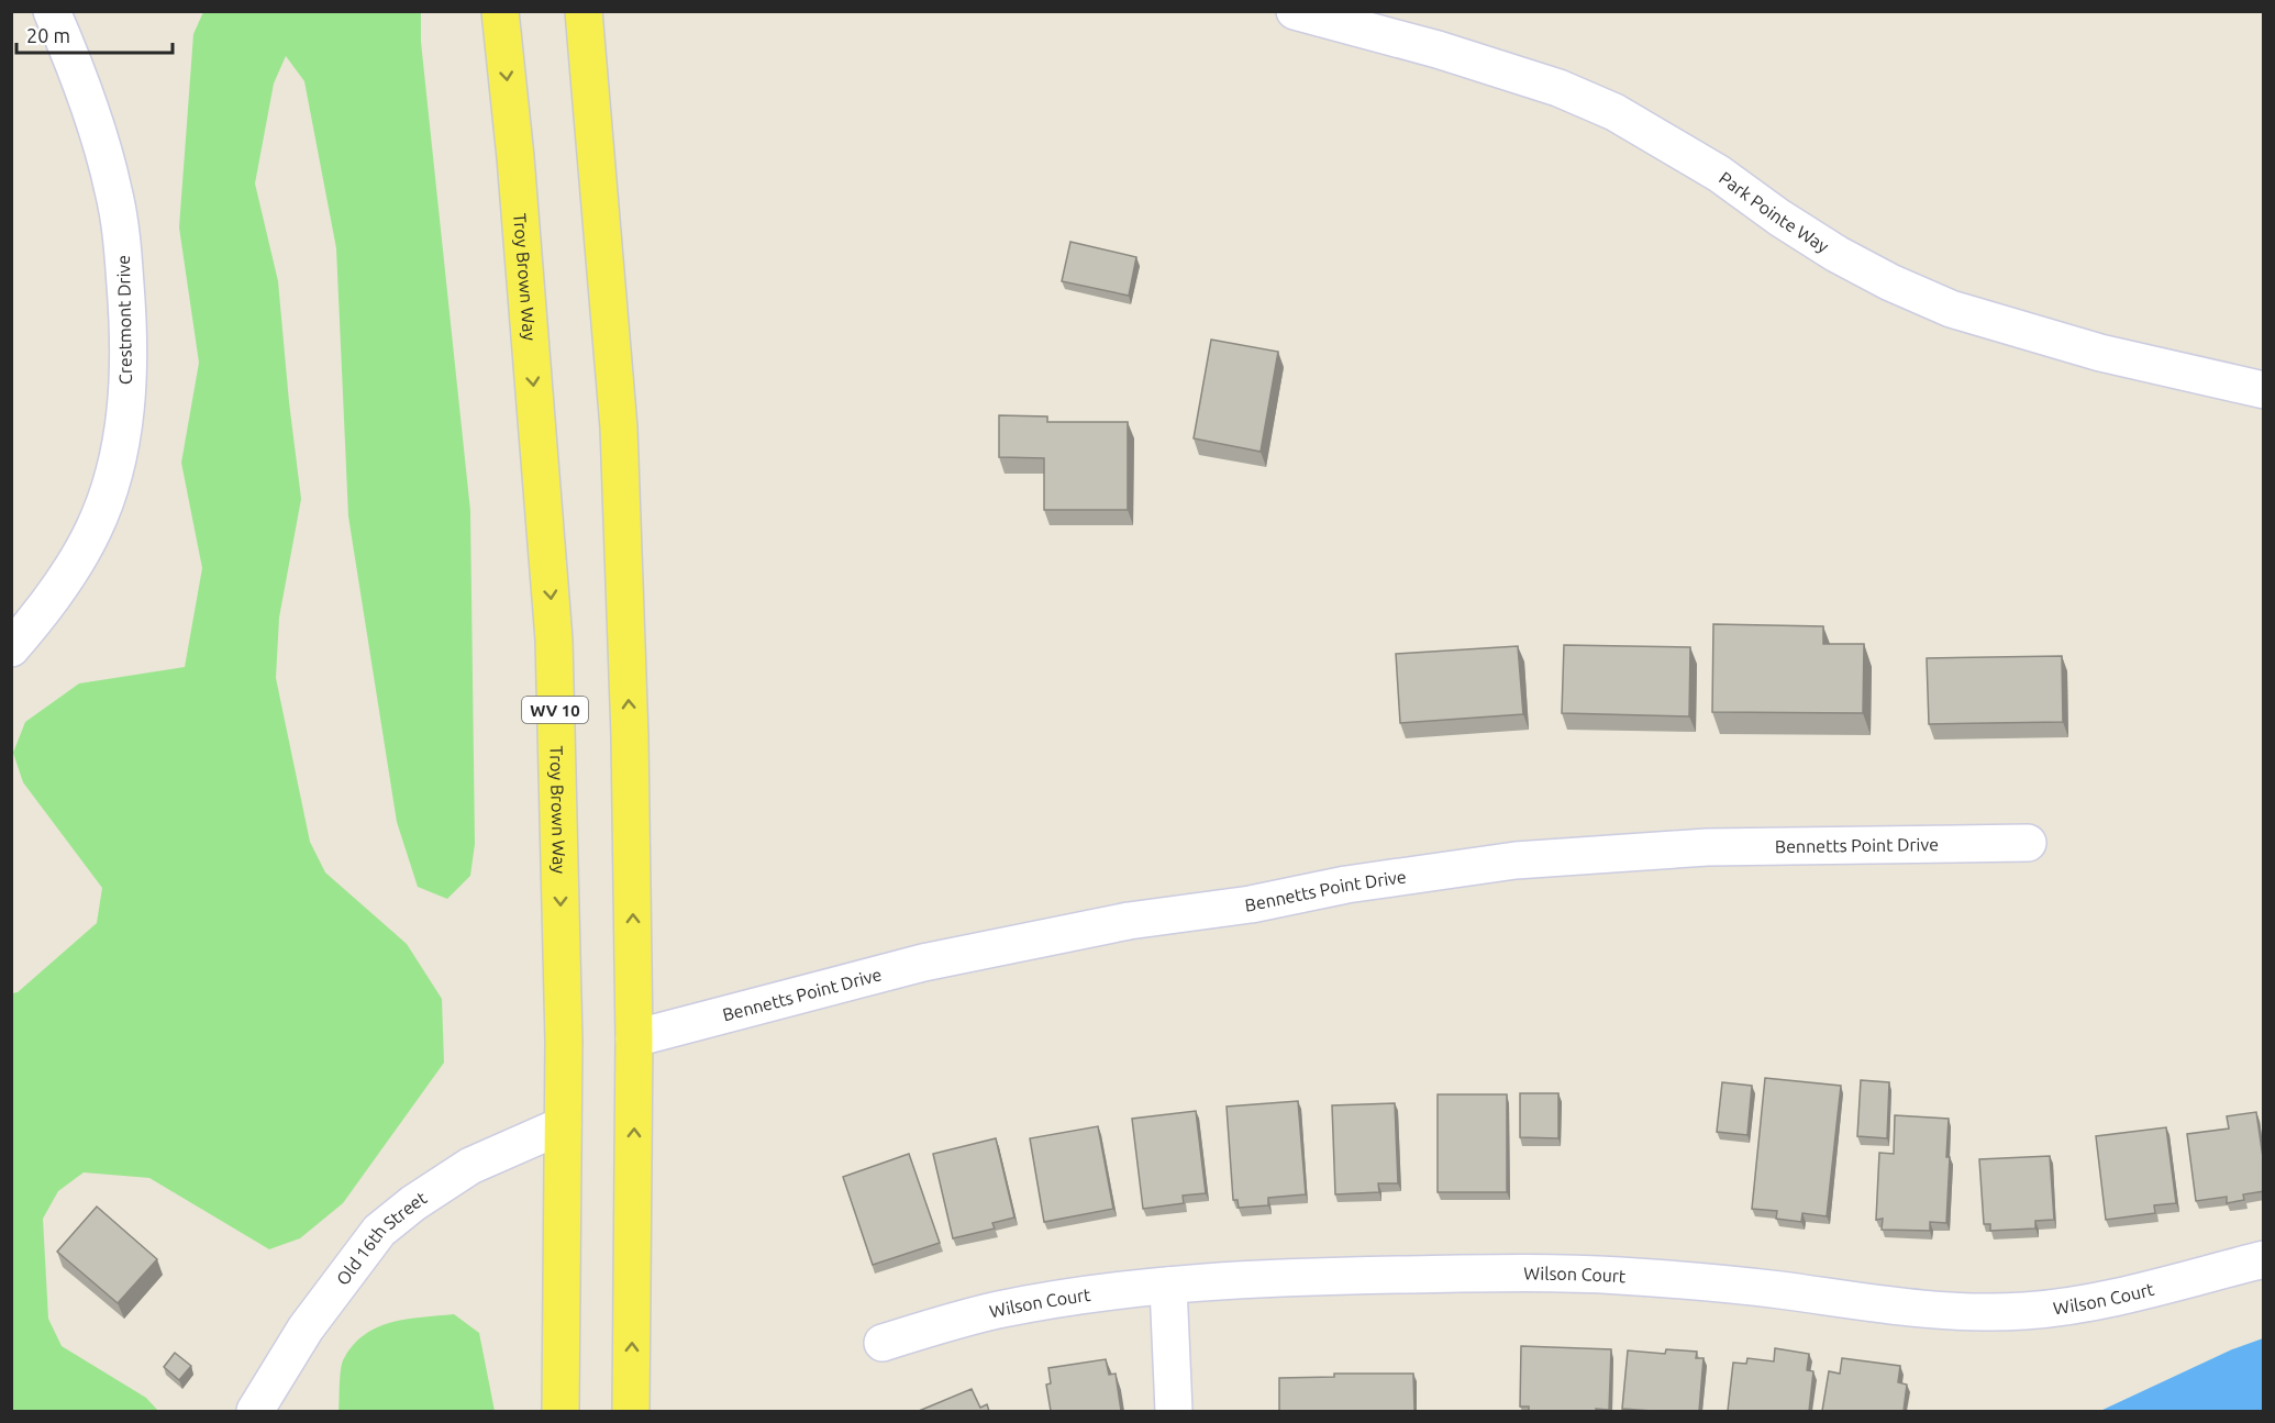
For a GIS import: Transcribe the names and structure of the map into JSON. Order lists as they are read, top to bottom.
{
  "streets": {
    "main road": ["Troy Brown Way", "WV 10"],
    "street": [
      "Park Pointe Way",
      "Crestmont Drive",
      "Bennetts Point Drive",
      "Old 16th Street",
      "Wilson Court"
    ]
  },
  "crossings": [
    ["Troy Brown Way", "Old 16th Street"]
  ],
  "scale_bar": "20 m"
}
